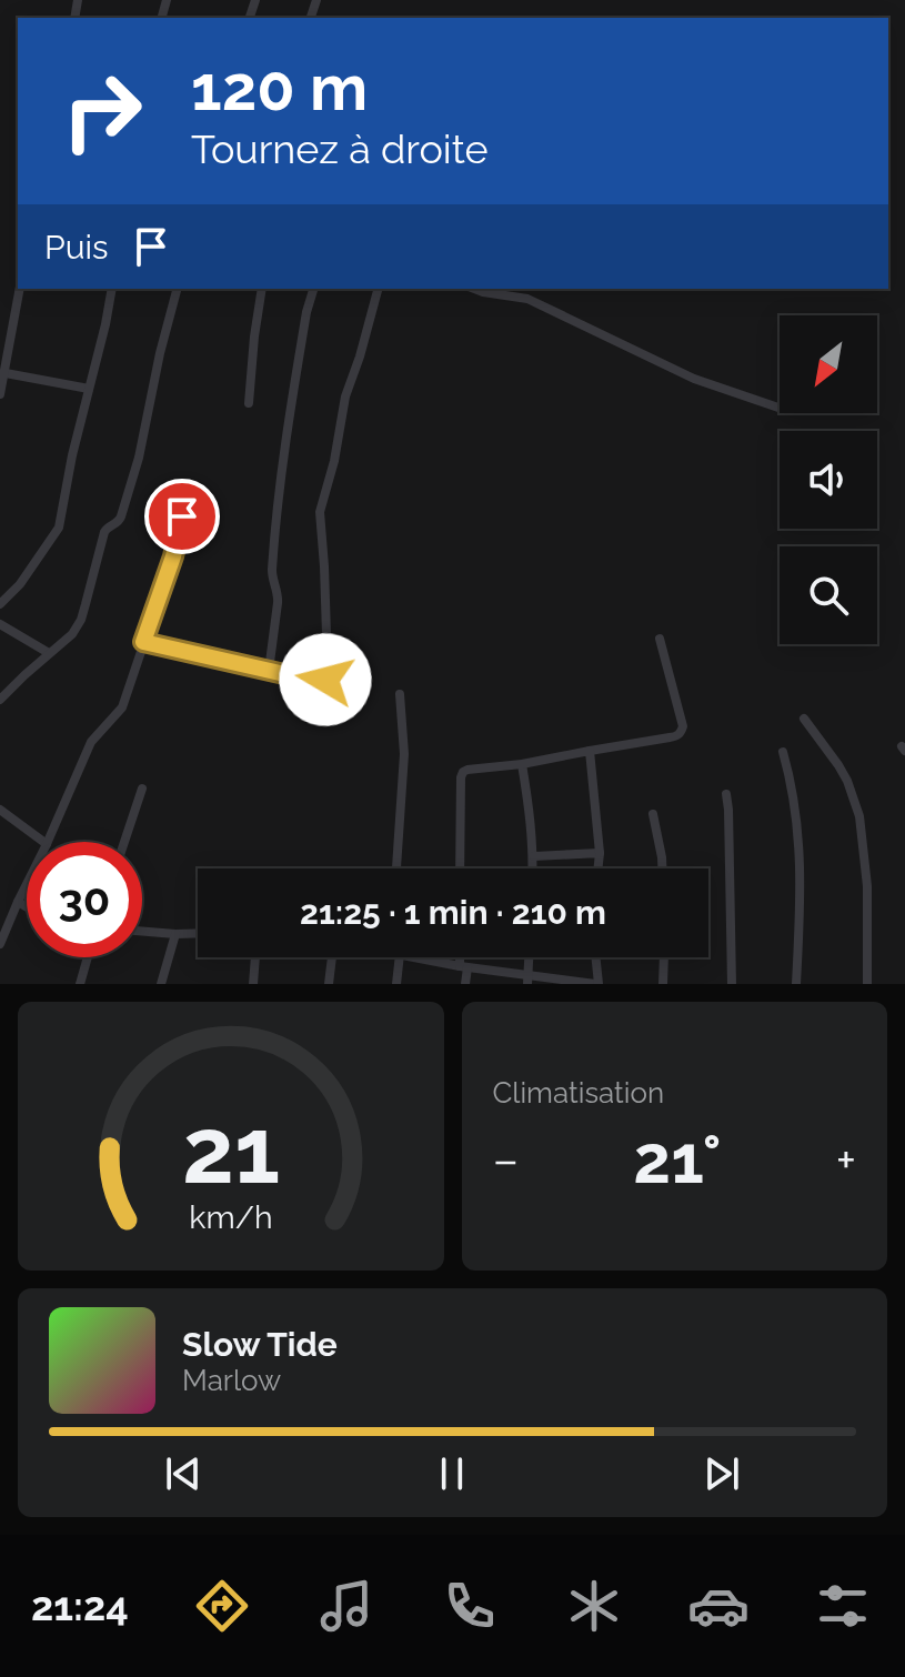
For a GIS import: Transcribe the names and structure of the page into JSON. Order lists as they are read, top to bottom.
{
  "north": "bottom left",
  "page": {
    "turn": ["120 m", "Tournez à droite"],
    "then": "Puis",
    "limit": "30",
    "trip": "21:25 · 1 min · 210 m",
    "tile": "Climatisation",
    "heat": ["−", "21°", "+"],
    "song": ["Slow Tide", "Marlow"],
    "tabs": "21:24",
    "gauge": ["21", "km/h"]
  }
}
